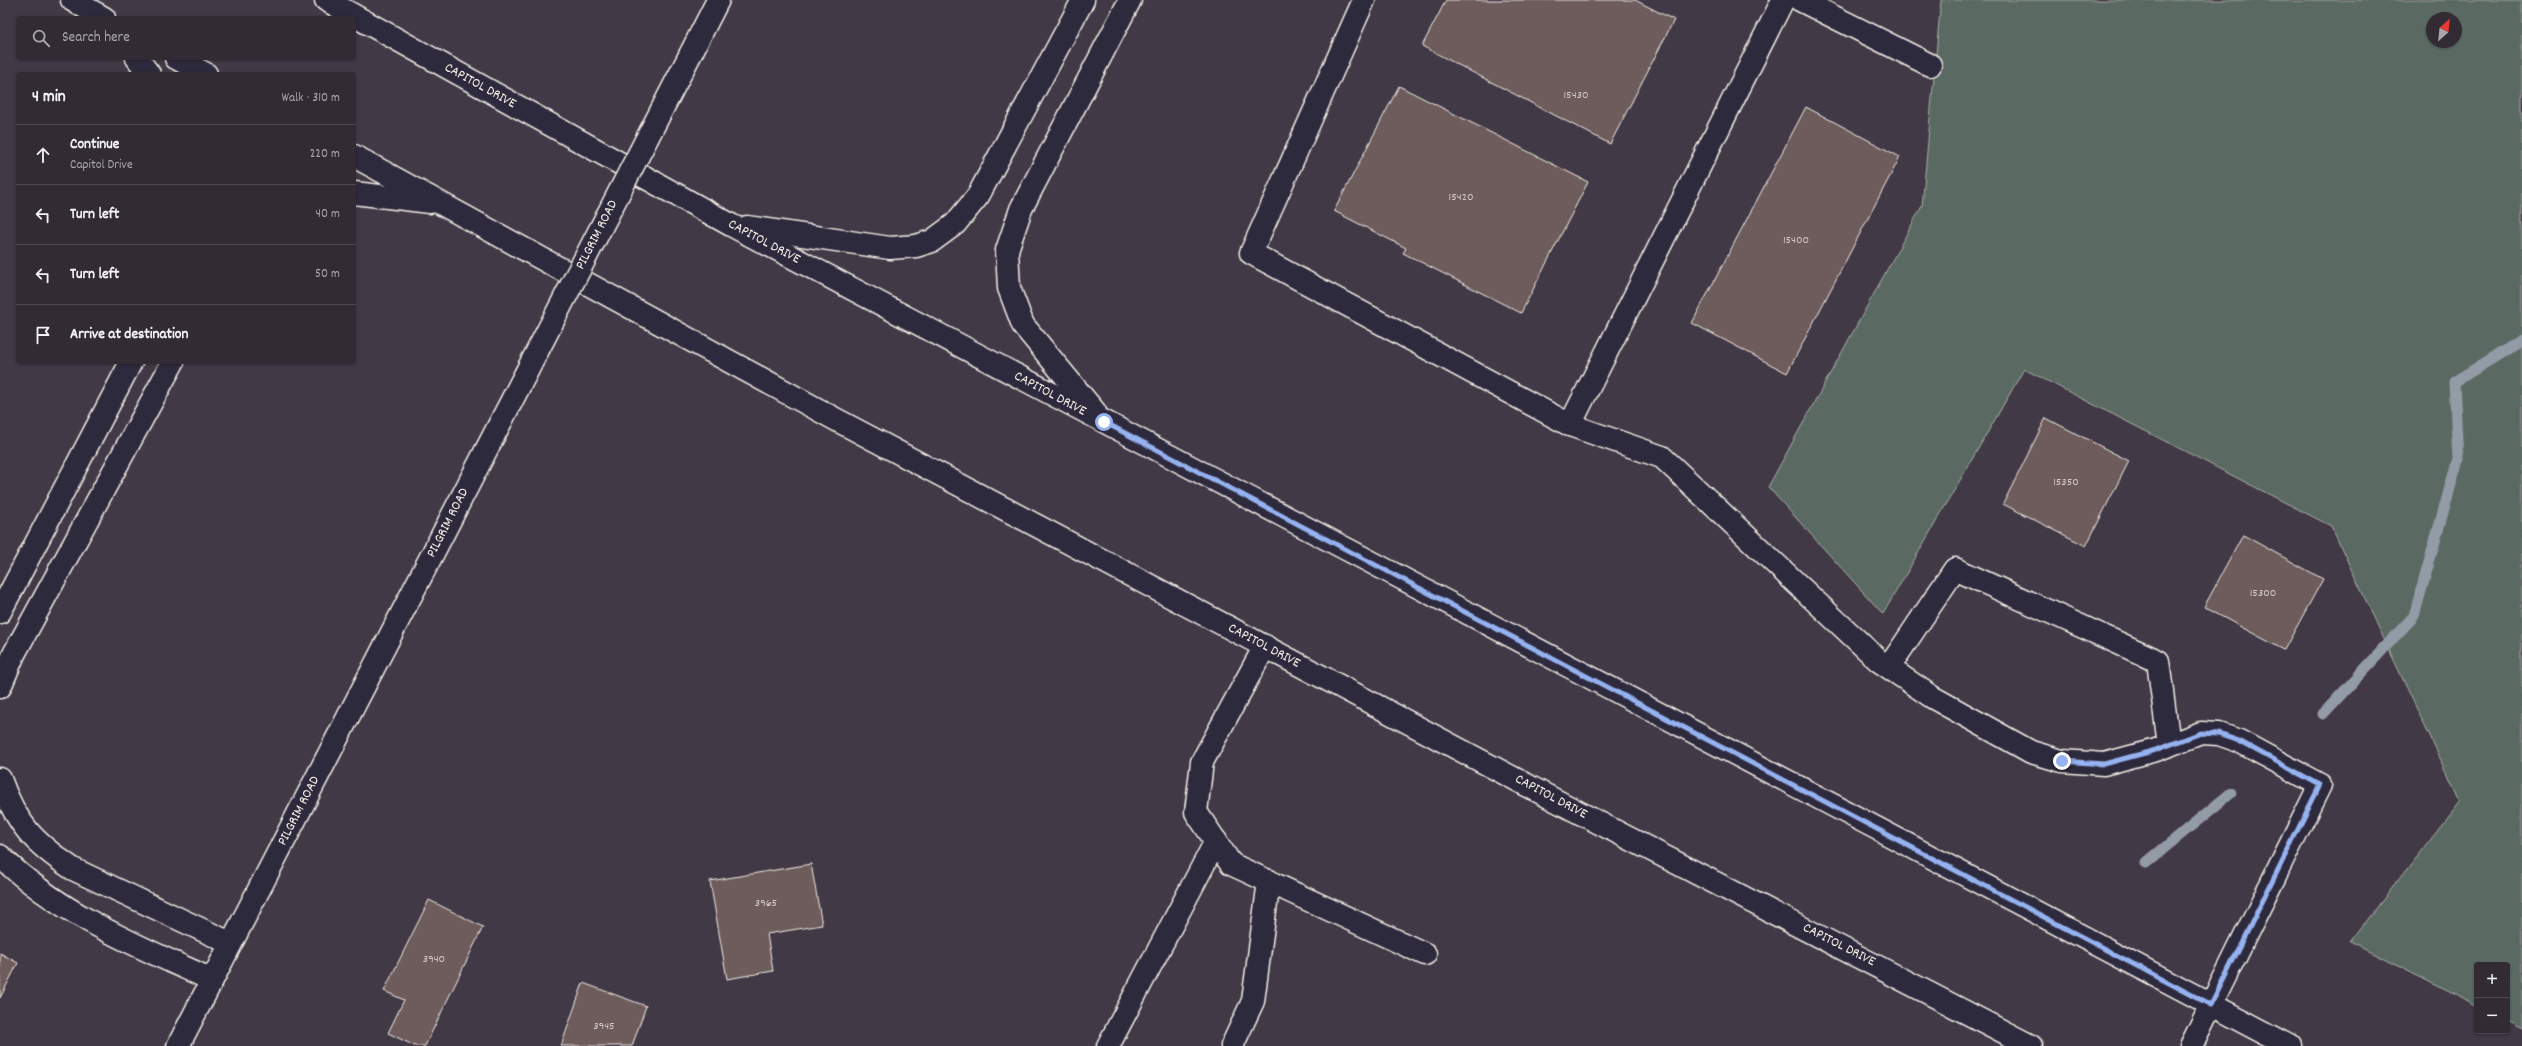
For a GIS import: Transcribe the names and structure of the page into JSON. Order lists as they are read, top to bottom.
{
  "streets": {
    "main road": ["CAPITOL DRIVE", "PILGRIM ROAD"]
  },
  "house_numbers": [
    "15430",
    "15420",
    "15400",
    "15350",
    "15300",
    "3965",
    "3940",
    "3945"
  ],
  "north": "top right",
  "page": {
    "search": "Search here",
    "heading": ["4 min", "Walk · 310 m"],
    "list": [
      ["Continue", "Capitol Drive", "220 m"],
      ["Turn left", "40 m"],
      ["Turn left", "50 m"],
      "Arrive at destination"
    ],
    "map_buttons": ["+", "−"]
  }
}
